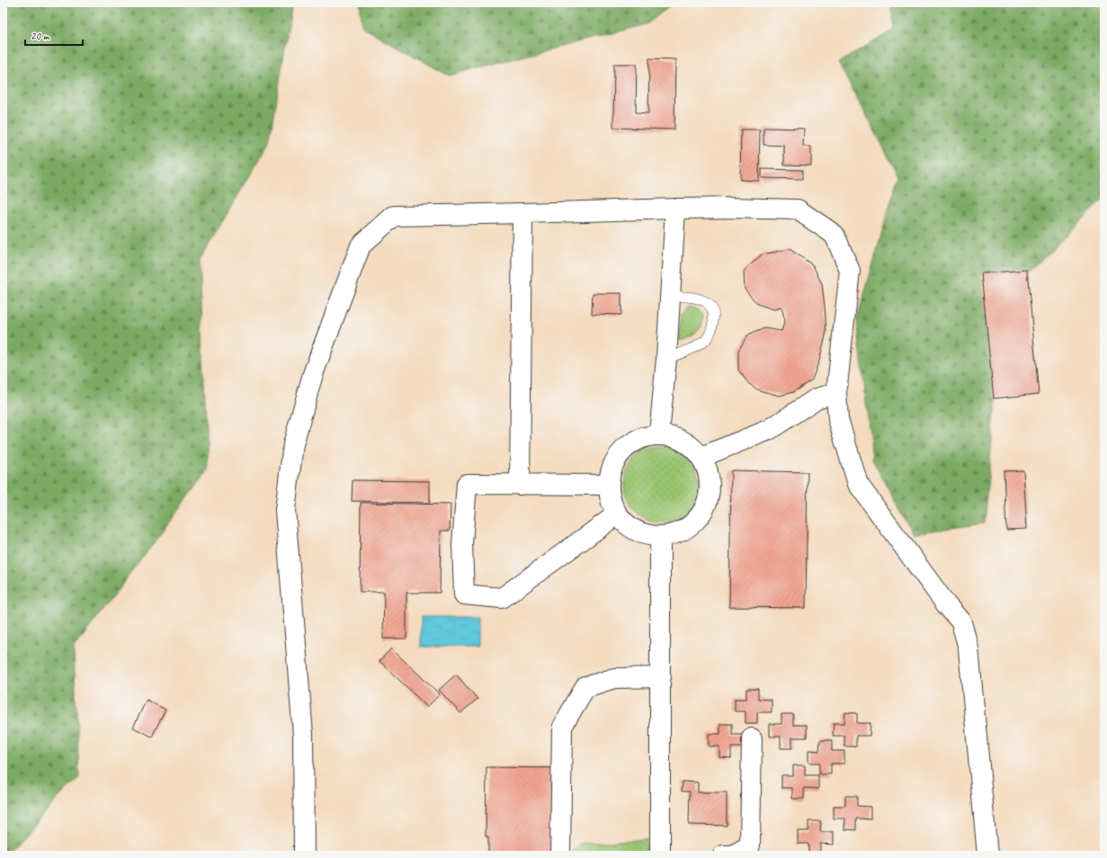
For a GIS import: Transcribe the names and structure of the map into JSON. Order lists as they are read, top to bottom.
{
  "scale_bar": "20 m"
}
